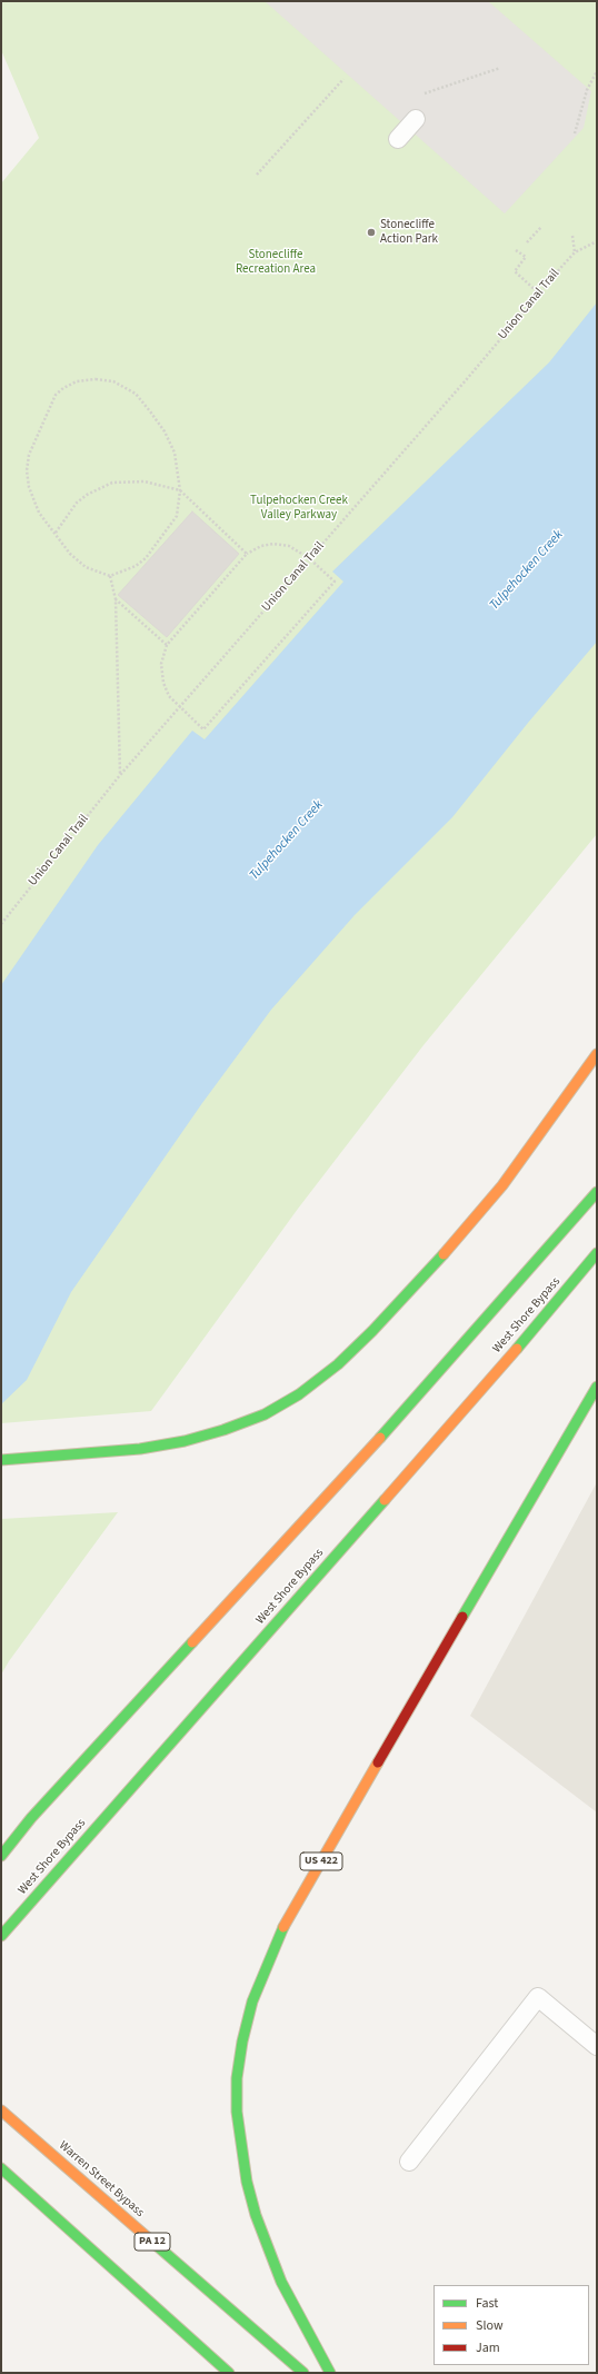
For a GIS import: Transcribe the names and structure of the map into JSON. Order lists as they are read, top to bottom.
{
  "streets": {
    "highway": [
      "West Shore Bypass",
      "US 422",
      "Warren Street Bypass",
      "PA 12"
    ],
    "path": ["Union Canal Trail"]
  },
  "water": ["Tulpehocken Creek"],
  "parks": ["Stonecliffe Recreation Area", "Tulpehocken Creek Valley Parkway"],
  "places": ["Stonecliffe Action Park"],
  "legend": ["Fast", "Slow", "Jam"]
}
